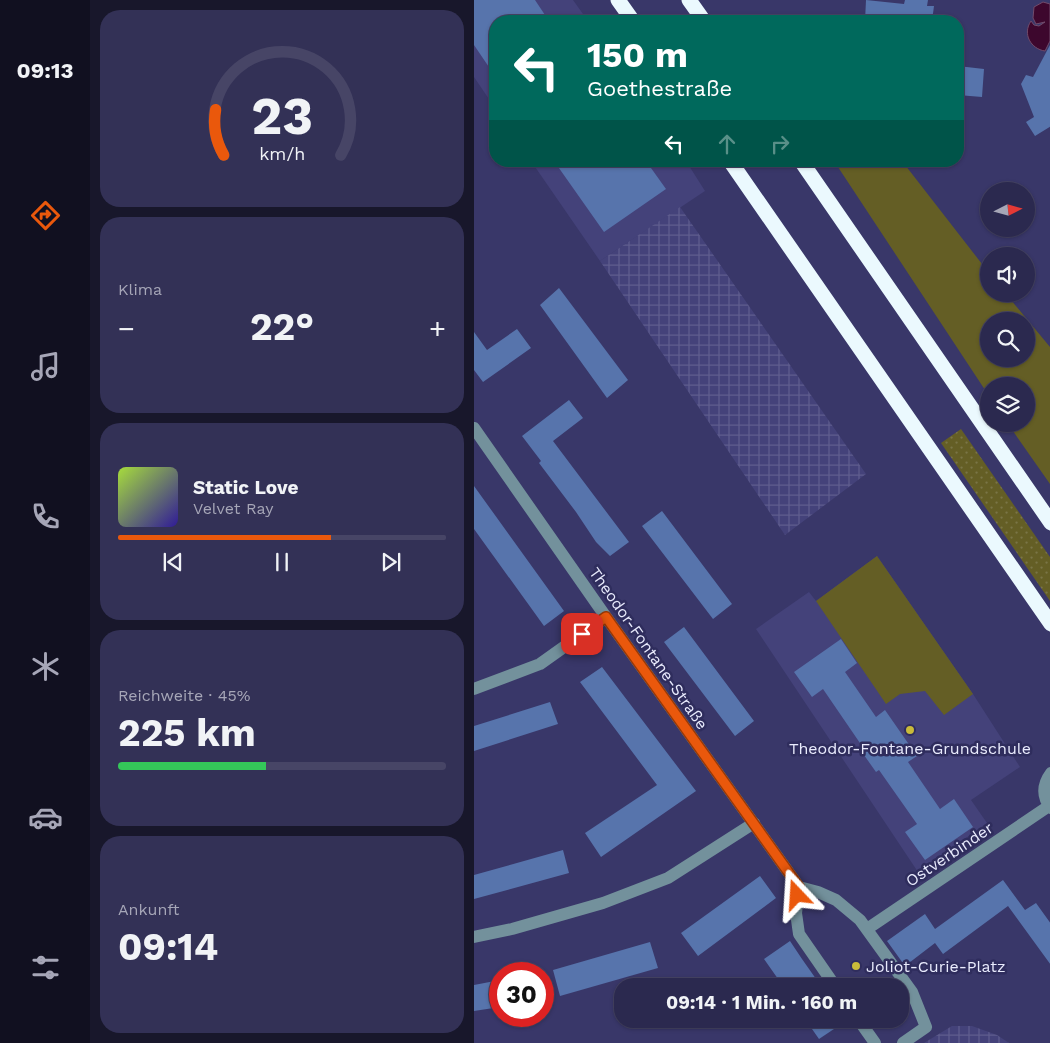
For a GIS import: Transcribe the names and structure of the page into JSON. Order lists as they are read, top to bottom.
{
  "streets": {
    "street": ["Theodor-Fontane-Straße", "Ostverbinder"]
  },
  "places": ["Theodor-Fontane-Grundschule", "Joliot-Curie-Platz"],
  "north": "right",
  "page": {
    "tabs": "09:13",
    "turn": ["150 m", "Goethestraße"],
    "tile": [
      "Klima",
      ["Reichweite · 45%", "225 km"],
      ["Ankunft", "09:14"]
    ],
    "heat": ["−", "22°", "+"],
    "song": ["Static Love", "Velvet Ray"],
    "limit": "30",
    "trip": "09:14 · 1 Min. · 160 m",
    "gauge": ["23", "km/h"]
  }
}
